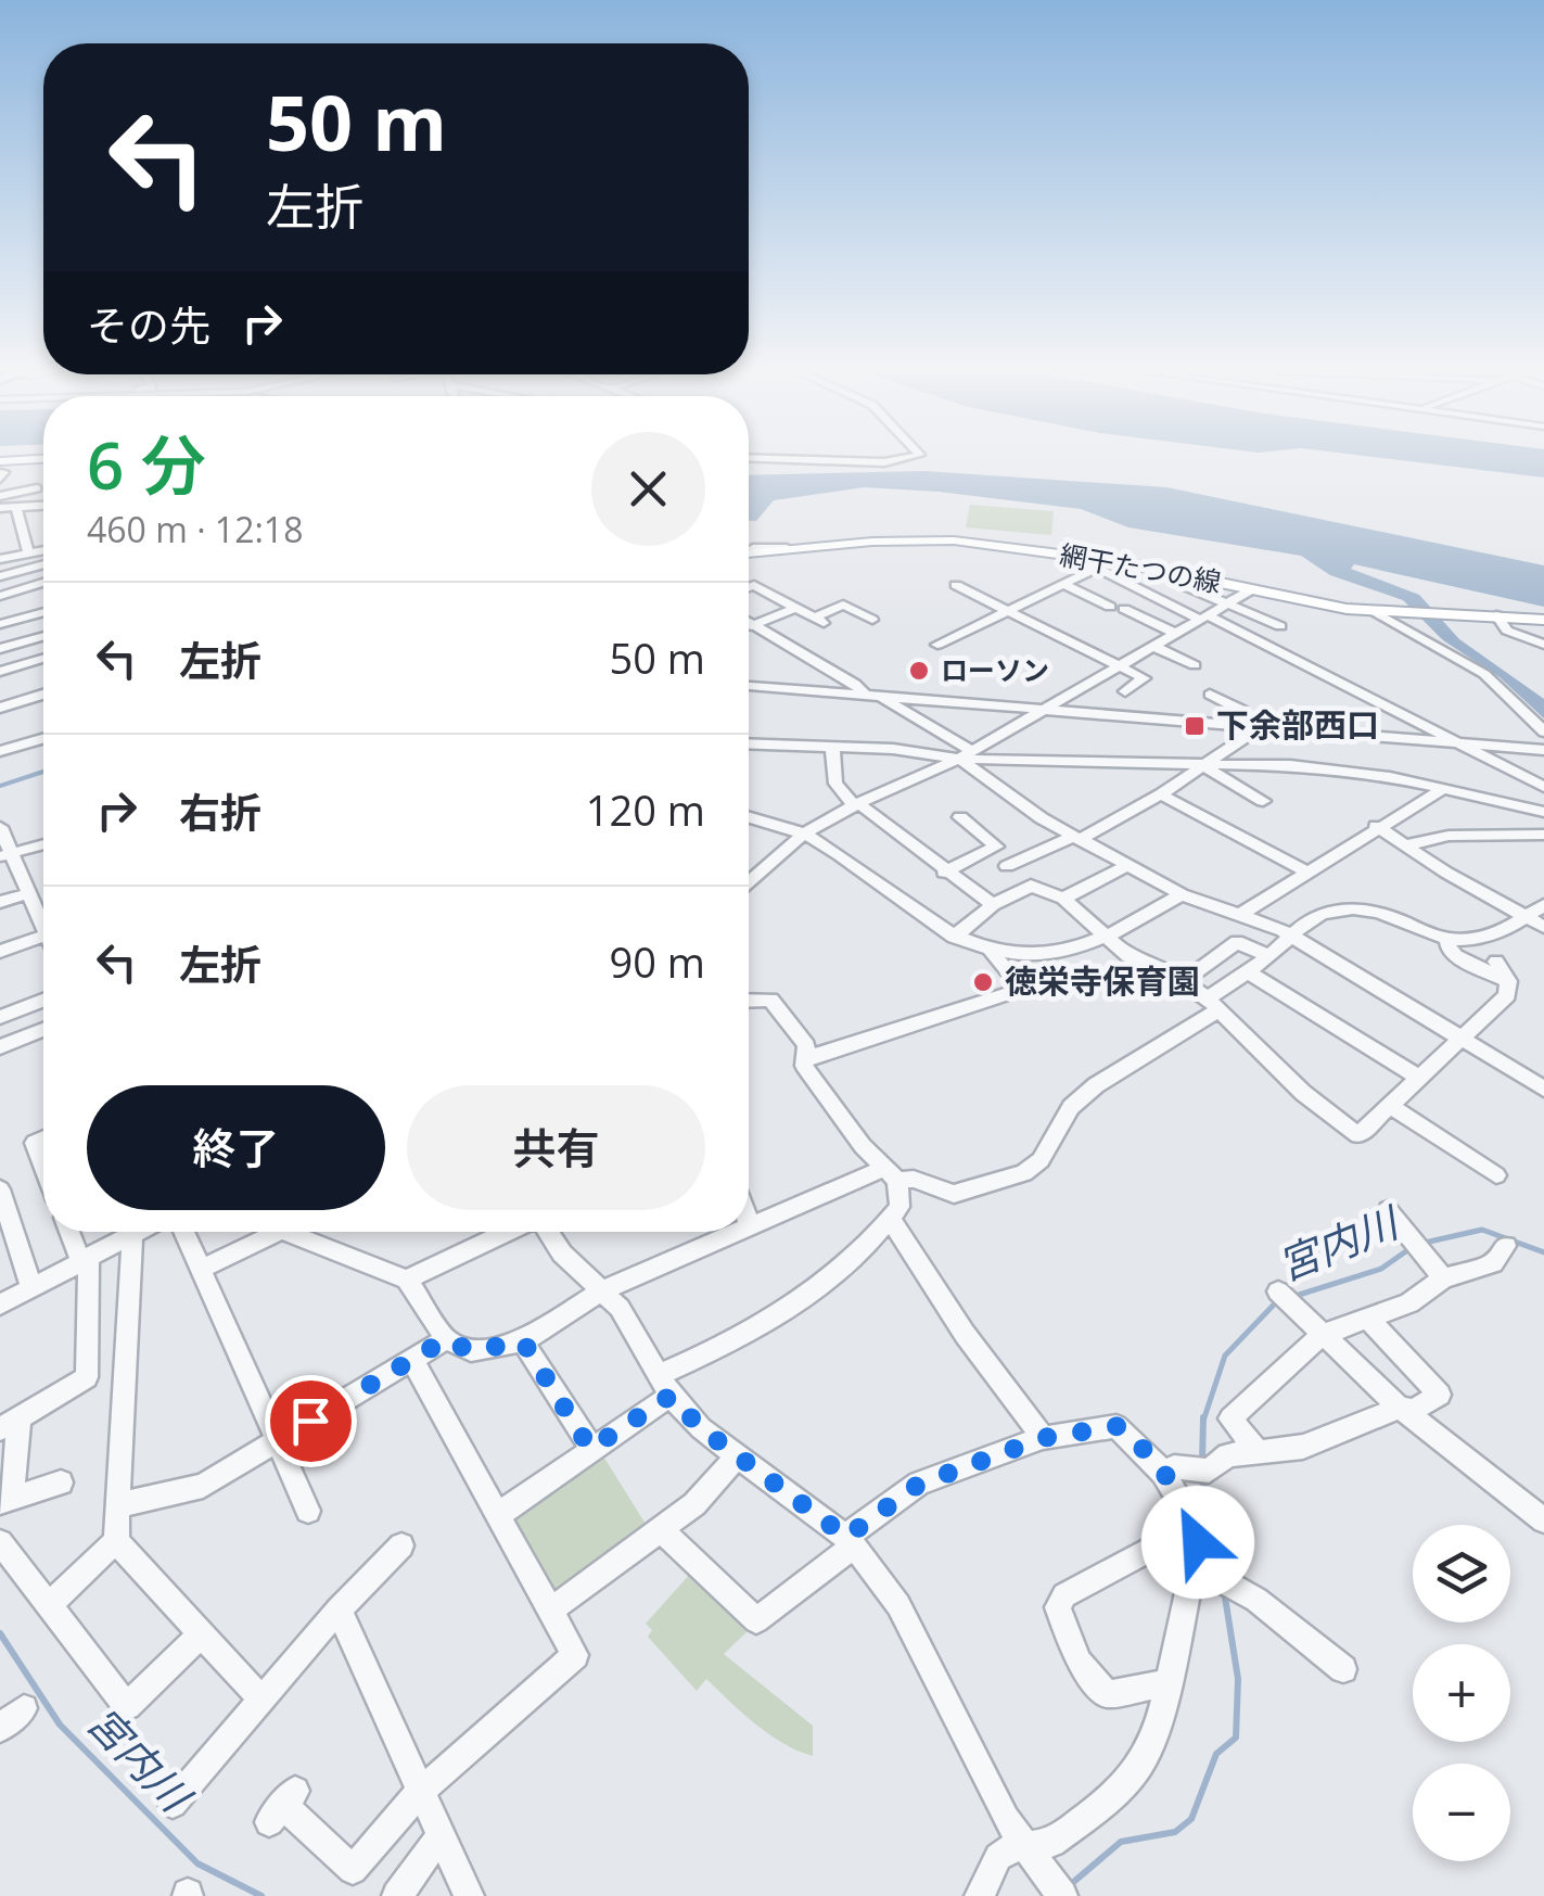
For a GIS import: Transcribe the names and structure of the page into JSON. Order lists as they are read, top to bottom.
{
  "streets": {
    "main road": ["網干たつの線"]
  },
  "water": ["宮内川"],
  "places": {
    "other": ["ローソン", "徳栄寺保育園"],
    "transit": ["下余部西口"]
  },
  "page": {
    "turn": ["50 m", "左折"],
    "then": "その先",
    "heading": ["6 分", "460 m · 12:18"],
    "list": [
      {
        "name": "左折",
        "value": "50 m"
      },
      {
        "name": "右折",
        "value": "120 m"
      },
      {
        "name": "左折",
        "value": "90 m"
      }
    ],
    "buttons": ["終了", "共有"],
    "map_buttons": ["+", "−"]
  }
}
